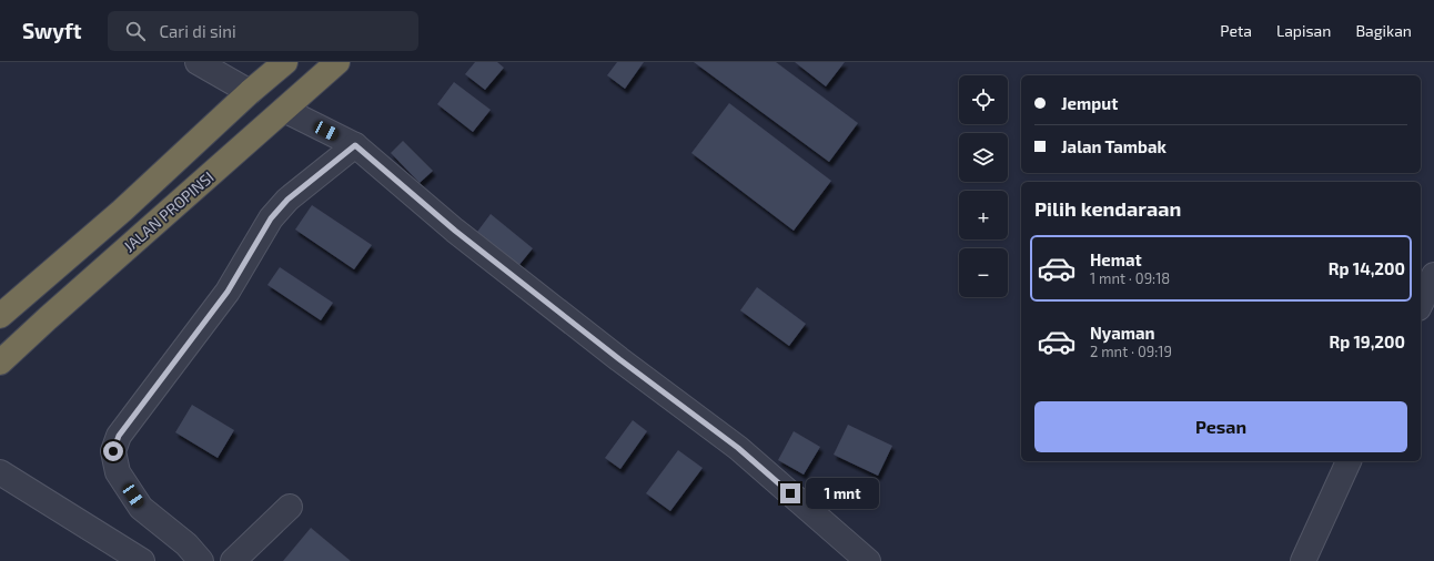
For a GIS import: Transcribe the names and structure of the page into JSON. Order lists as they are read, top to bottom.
{
  "streets": {
    "highway": ["JALAN PROPINSI"]
  },
  "page": {
    "header": "Swyft",
    "search": "Cari di sini",
    "nav": ["Peta", "Lapisan", "Bagikan"],
    "map_buttons": ["+", "−"],
    "banner": ["Jemput", "Jalan Tambak"],
    "heading": "Pilih kendaraan",
    "list": [
      {
        "name": "Hemat",
        "note": "1 mnt · 09:18",
        "value": "Rp 14,200"
      },
      {
        "name": "Nyaman",
        "note": "2 mnt · 09:19",
        "value": "Rp 19,200"
      }
    ],
    "buttons": "Pesan",
    "bubble": "1 mnt"
  }
}
